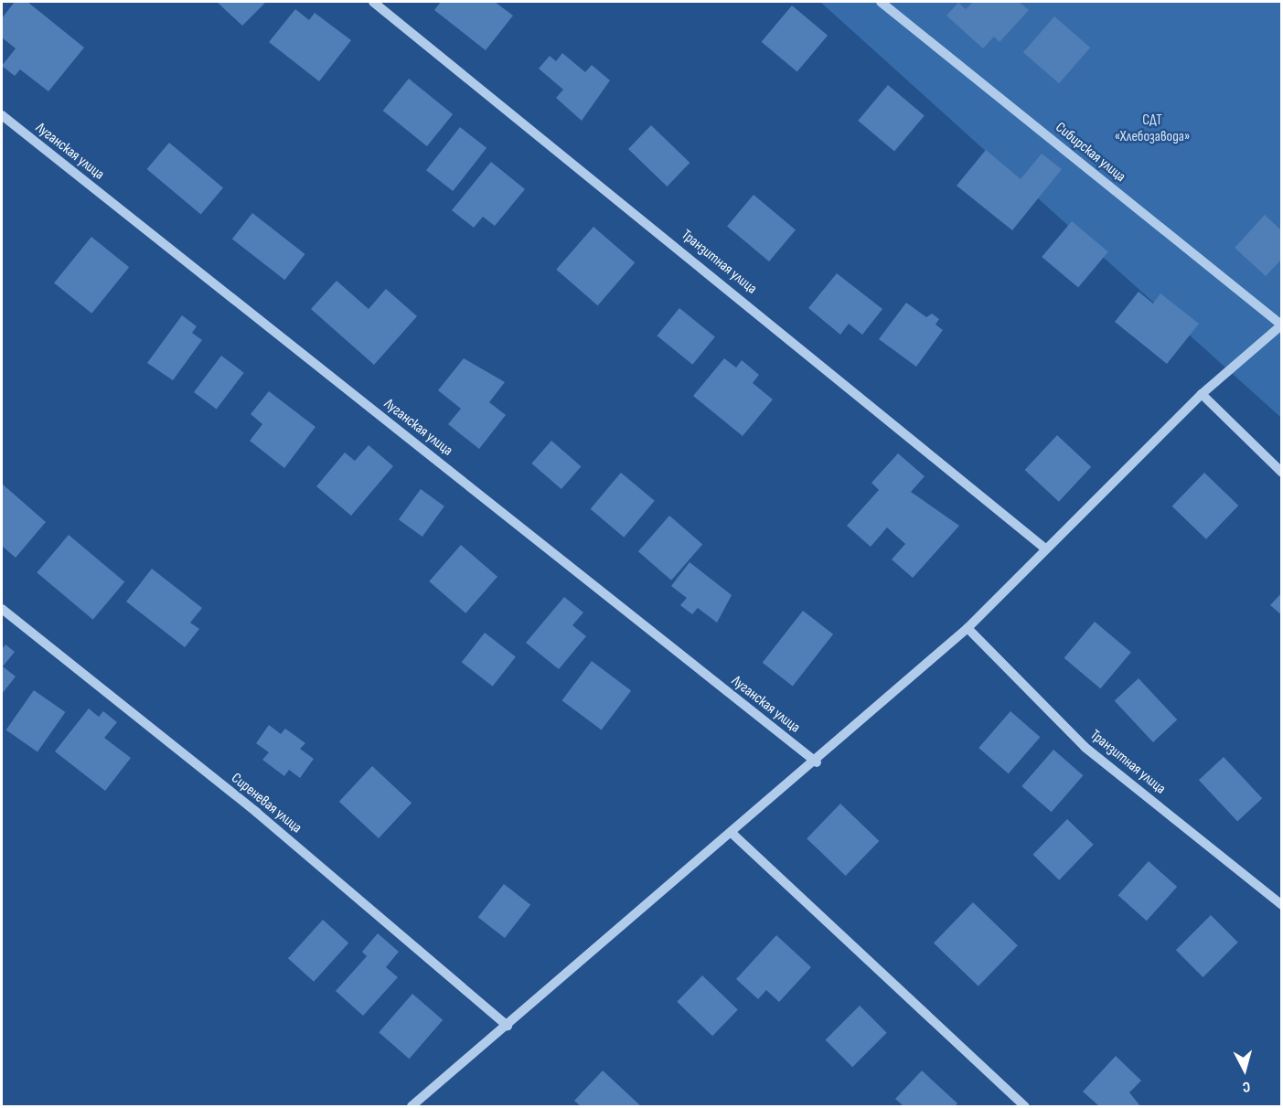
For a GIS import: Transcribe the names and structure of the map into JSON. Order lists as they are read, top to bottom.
{
  "streets": {
    "street": [
      "Луганская улица",
      "Сибирская улица",
      "Транзитная улица",
      "Сиреневая улица"
    ]
  },
  "parks": ["СДТ «Хлебозавода»"],
  "north": "bottom"
}
